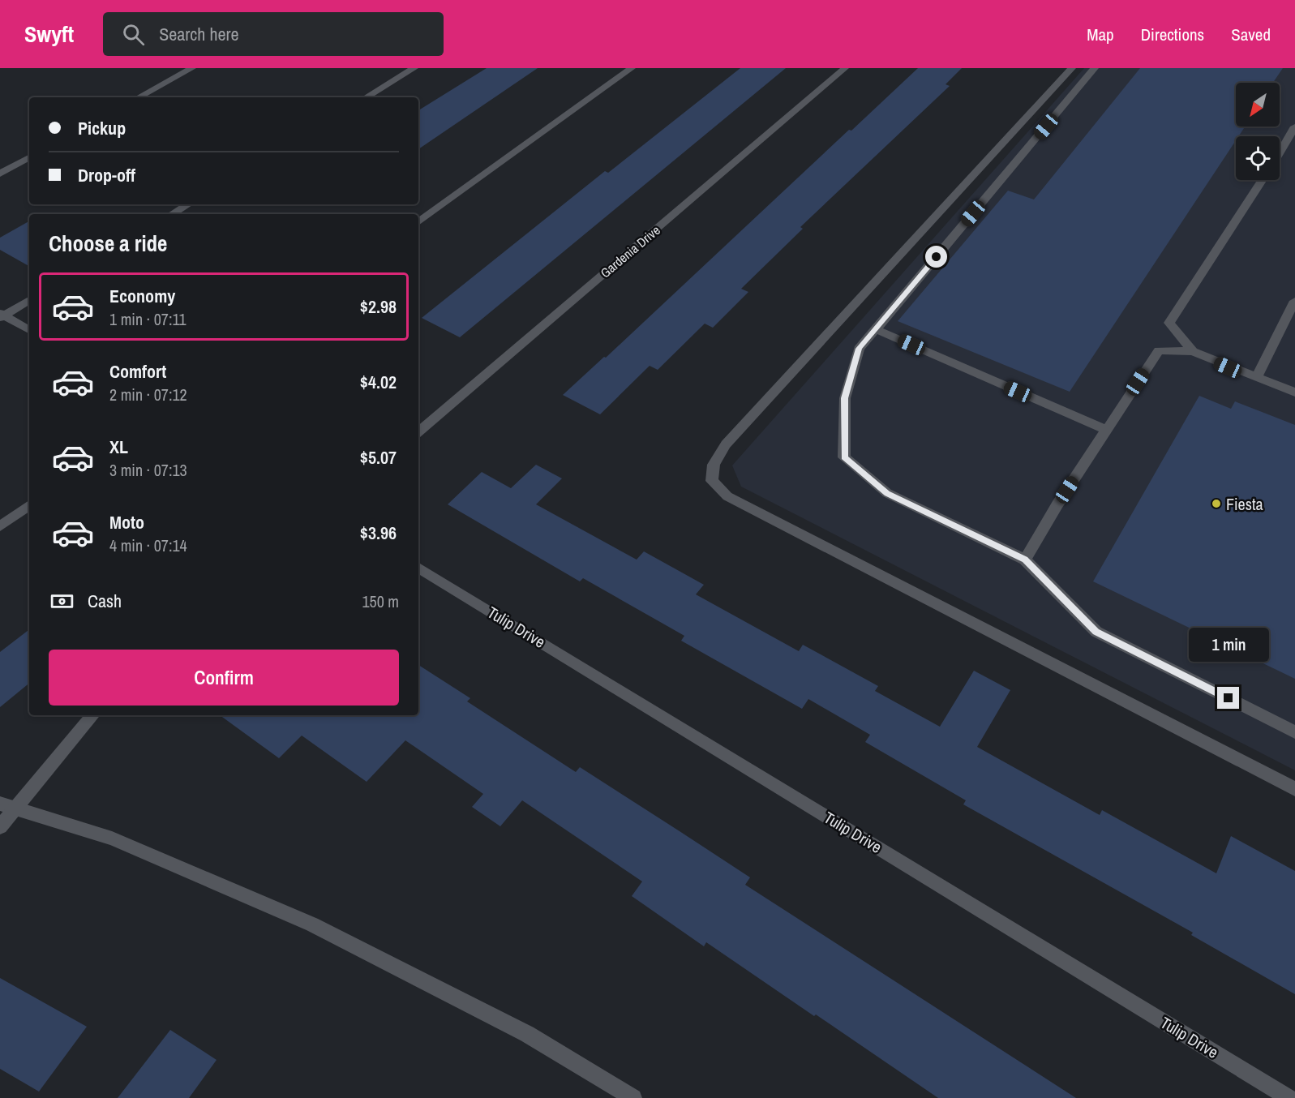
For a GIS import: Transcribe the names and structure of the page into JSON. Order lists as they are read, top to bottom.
{
  "streets": {
    "street": ["Gardenia Drive", "Tulip Drive"]
  },
  "places": ["Fiesta"],
  "north": "bottom left",
  "page": {
    "header": "Swyft",
    "search": "Search here",
    "nav": ["Map", "Directions", "Saved"],
    "banner": ["Pickup", "Drop-off"],
    "heading": "Choose a ride",
    "list": [
      {
        "name": "Economy",
        "note": "1 min · 07:11",
        "value": "$2.98"
      },
      {
        "name": "Comfort",
        "note": "2 min · 07:12",
        "value": "$4.02"
      },
      {
        "name": "XL",
        "note": "3 min · 07:13",
        "value": "$5.07"
      },
      {
        "name": "Moto",
        "note": "4 min · 07:14",
        "value": "$3.96"
      }
    ],
    "pay": ["Cash", "150 m"],
    "bubble": "1 min",
    "buttons": "Confirm"
  }
}
